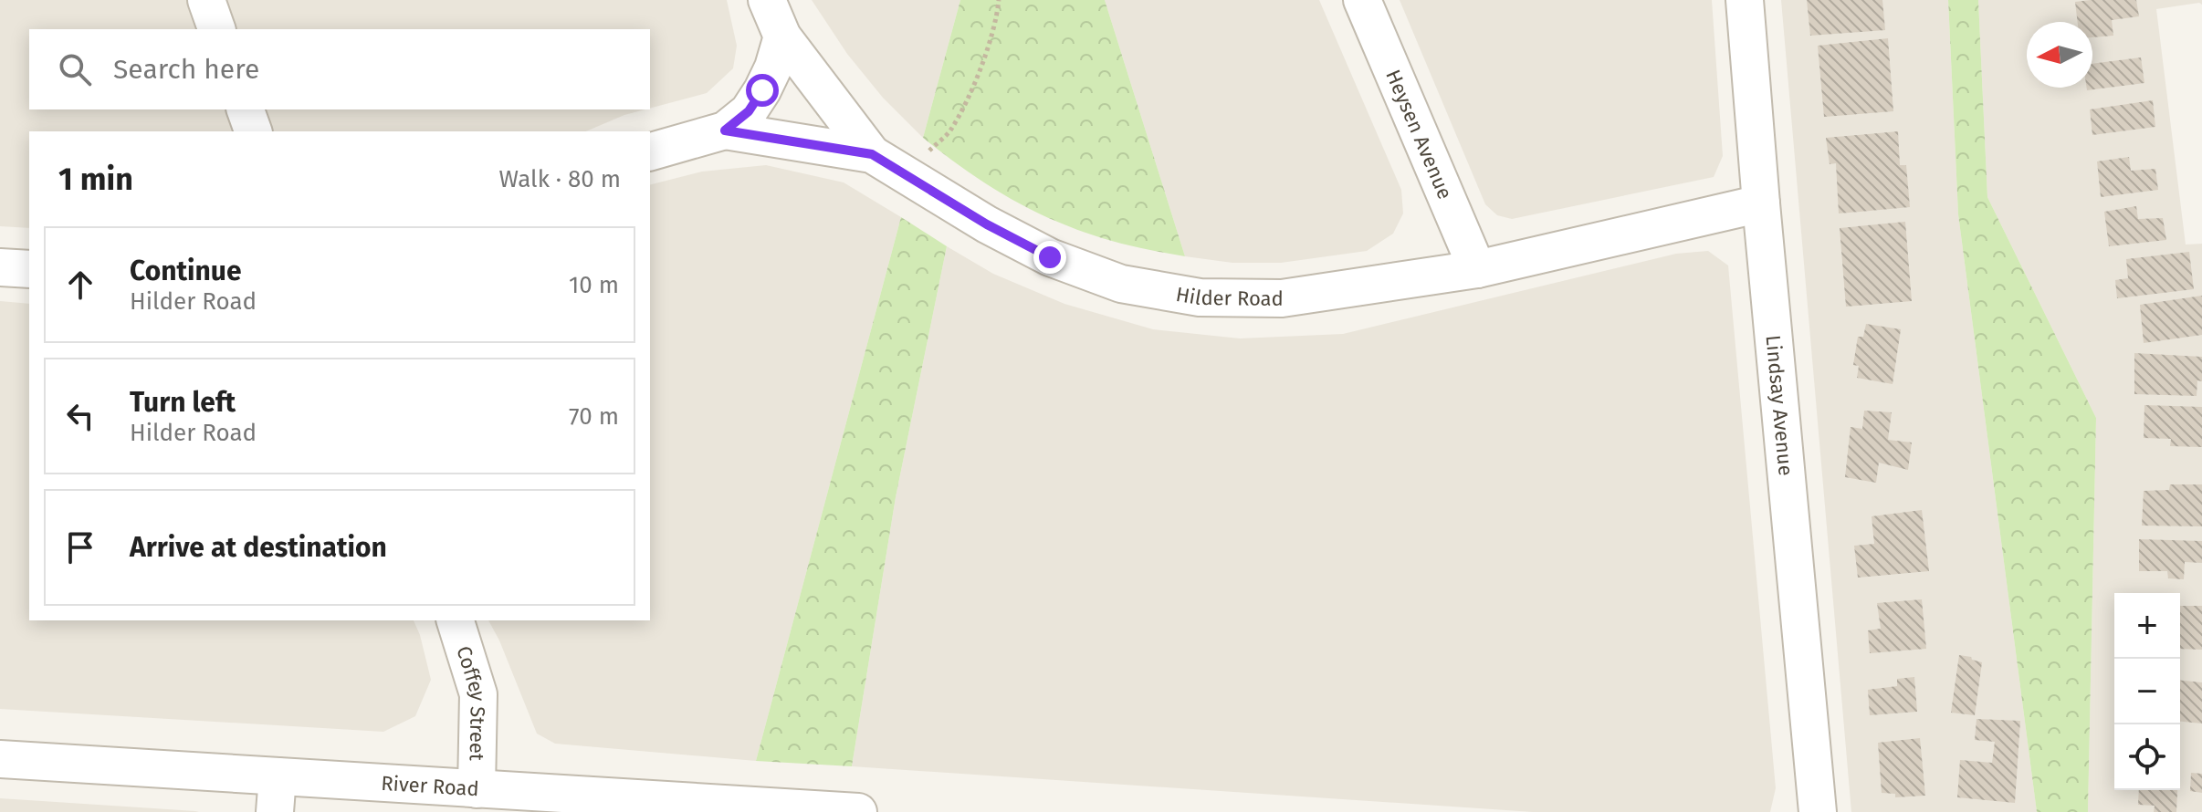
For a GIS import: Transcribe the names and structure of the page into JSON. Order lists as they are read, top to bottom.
{
  "streets": {
    "street": [
      "Heysen Avenue",
      "Hilder Road",
      "Lindsay Avenue",
      "Coffey Street",
      "River Road"
    ]
  },
  "crossings": [
    ["Heysen Avenue", "Hilder Road"],
    ["Hilder Road", "Lindsay Avenue"],
    ["Coffey Street", "River Road"]
  ],
  "north": "left",
  "page": {
    "search": "Search here",
    "heading": ["1 min", "Walk · 80 m"],
    "list": [
      ["Continue", "Hilder Road", "10 m"],
      ["Turn left", "Hilder Road", "70 m"],
      "Arrive at destination"
    ],
    "map_buttons": ["+", "−"]
  }
}
